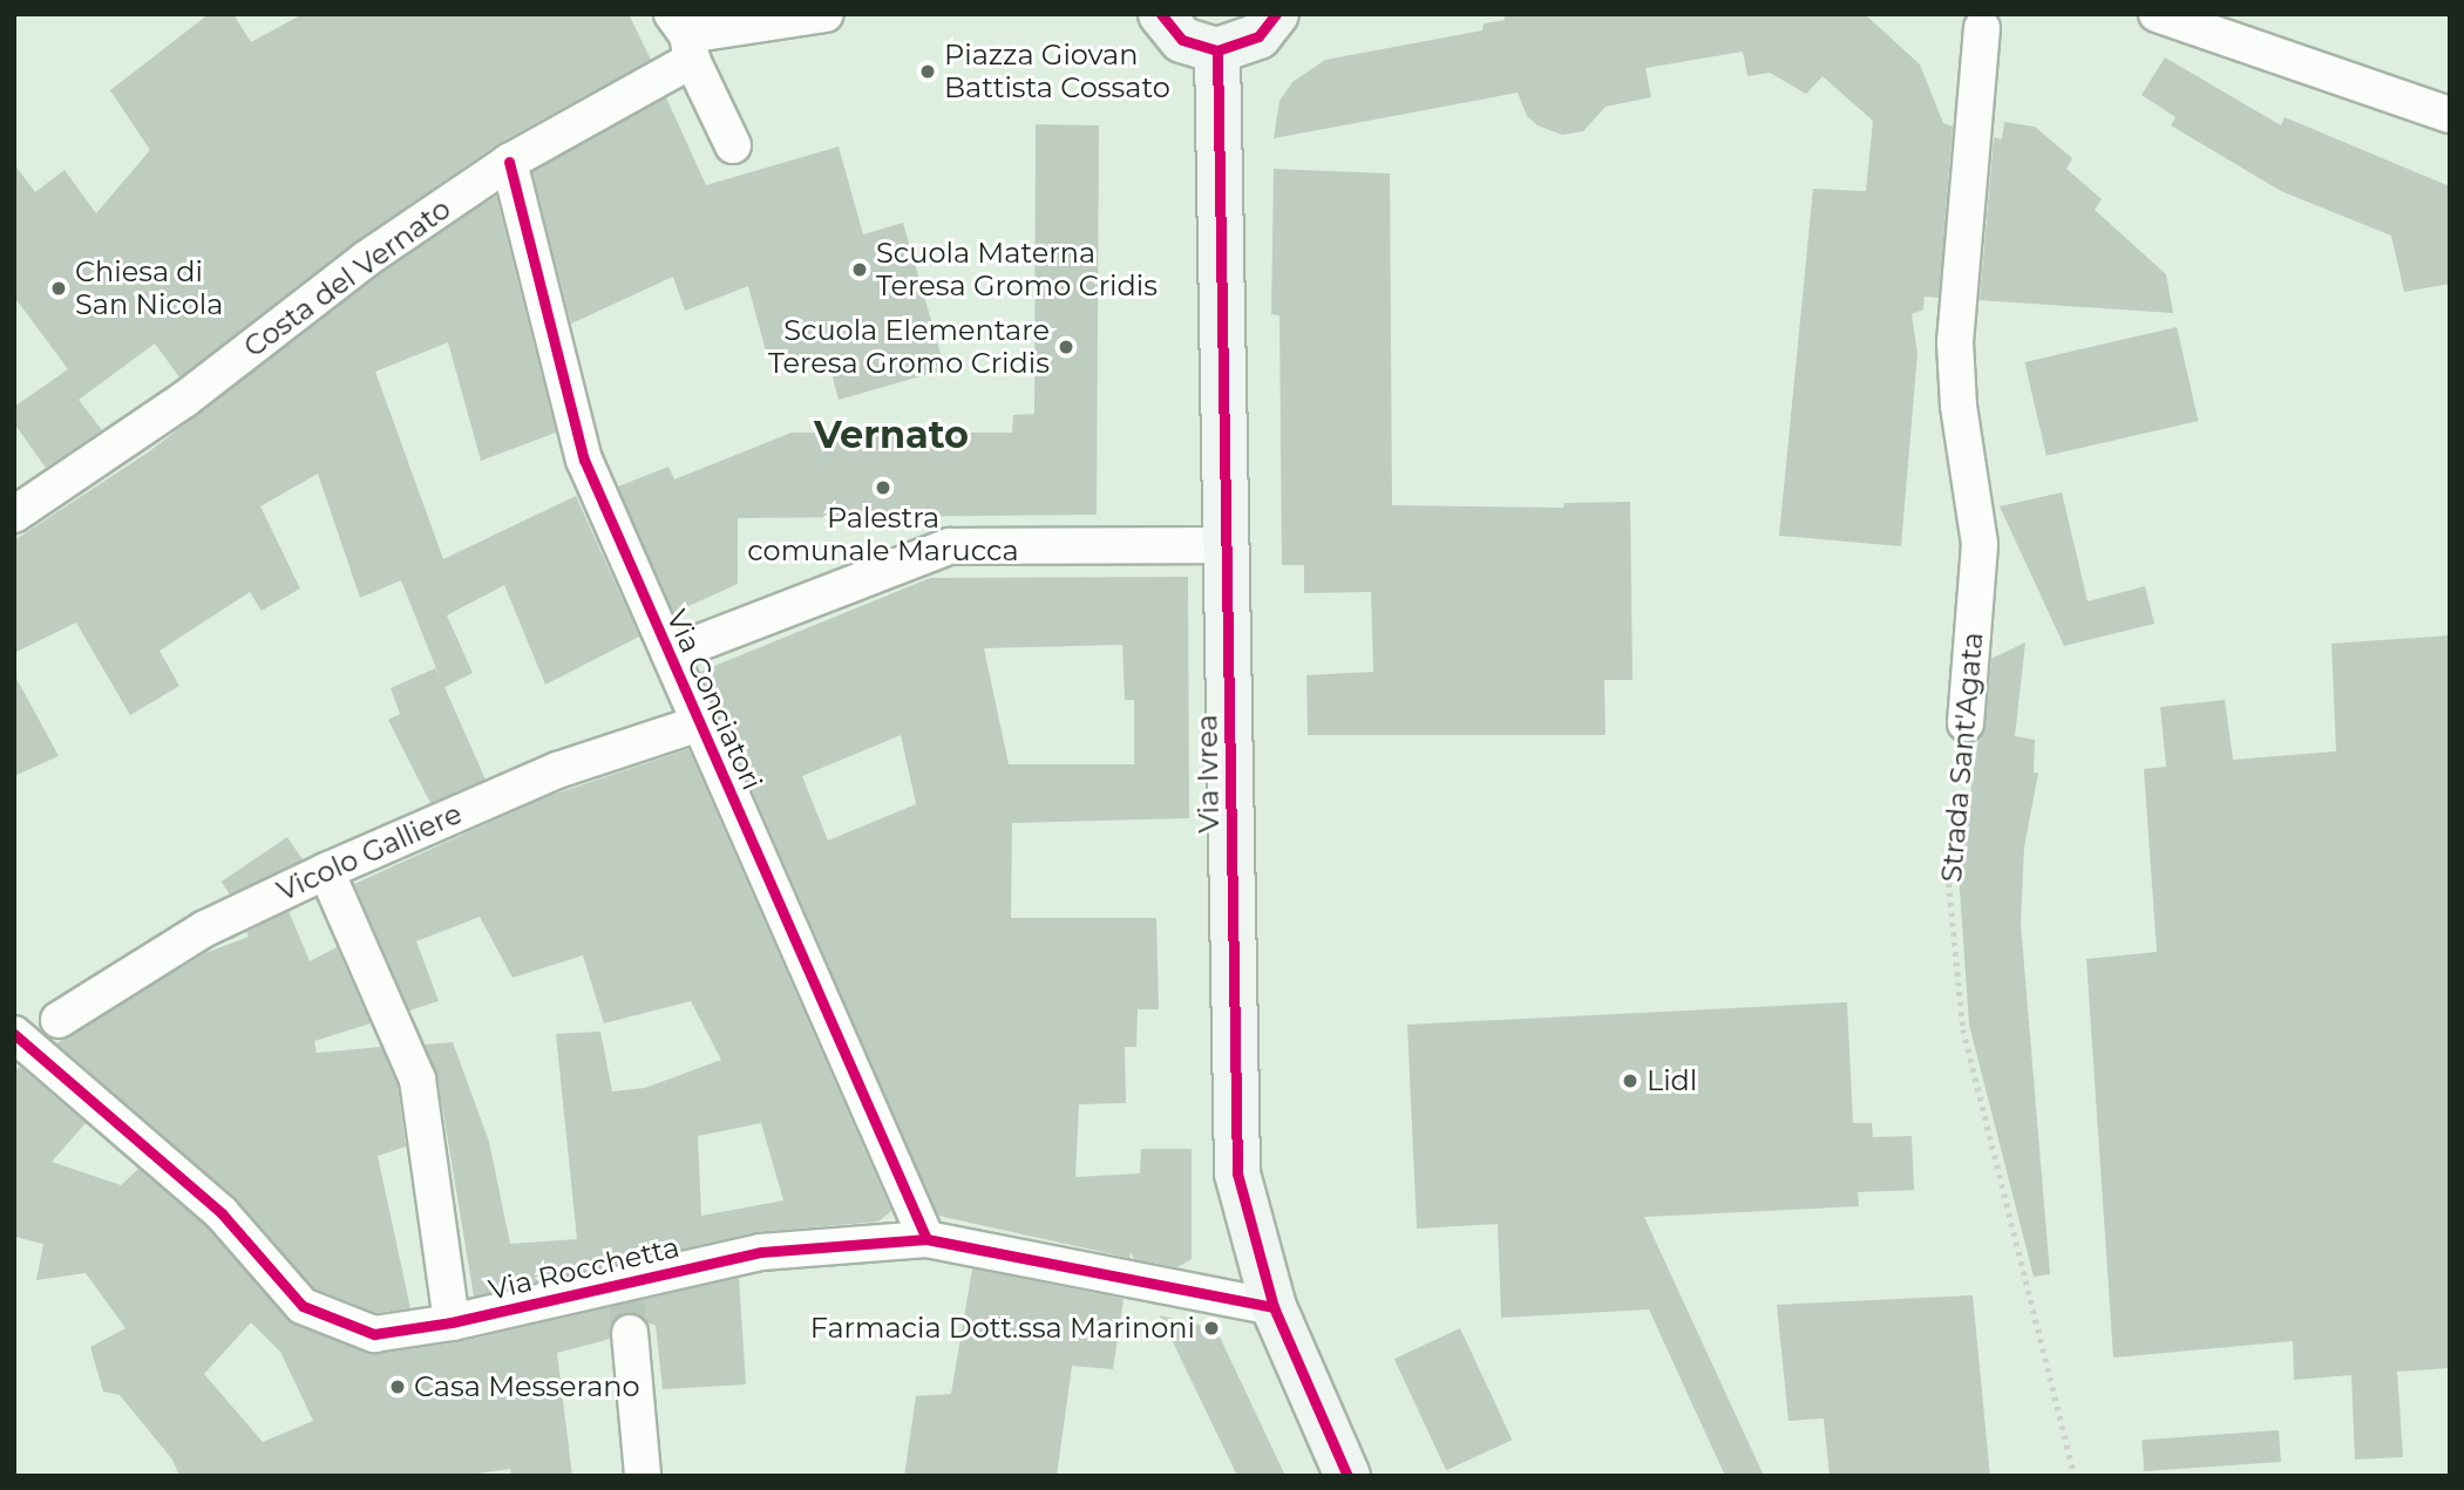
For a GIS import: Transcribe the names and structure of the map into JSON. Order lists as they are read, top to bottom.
{
  "streets": {
    "main road": ["Via Ivrea"],
    "street": [
      "Costa del Vernato",
      "Via Conciatori",
      "Strada Sant'Agata",
      "Vicolo Galliere",
      "Via Rocchetta"
    ]
  },
  "crossings": [
    ["Costa del Vernato", "Via Conciatori"],
    ["Via Conciatori", "Vicolo Galliere"],
    ["Via Conciatori", "Via Rocchetta"],
    ["Via Ivrea", "Via Rocchetta"]
  ],
  "districts": ["Vernato"],
  "places": [
    "Piazza Giovan Battista Cossato",
    "Scuola Materna Teresa Gromo Cridis",
    "Chiesa di San Nicola",
    "Scuola Elementare Teresa Gromo Cridis",
    "Palestra comunale Marucca",
    "Lidl",
    "Farmacia Dott.ssa Marinoni",
    "Casa Messerano"
  ]
}
